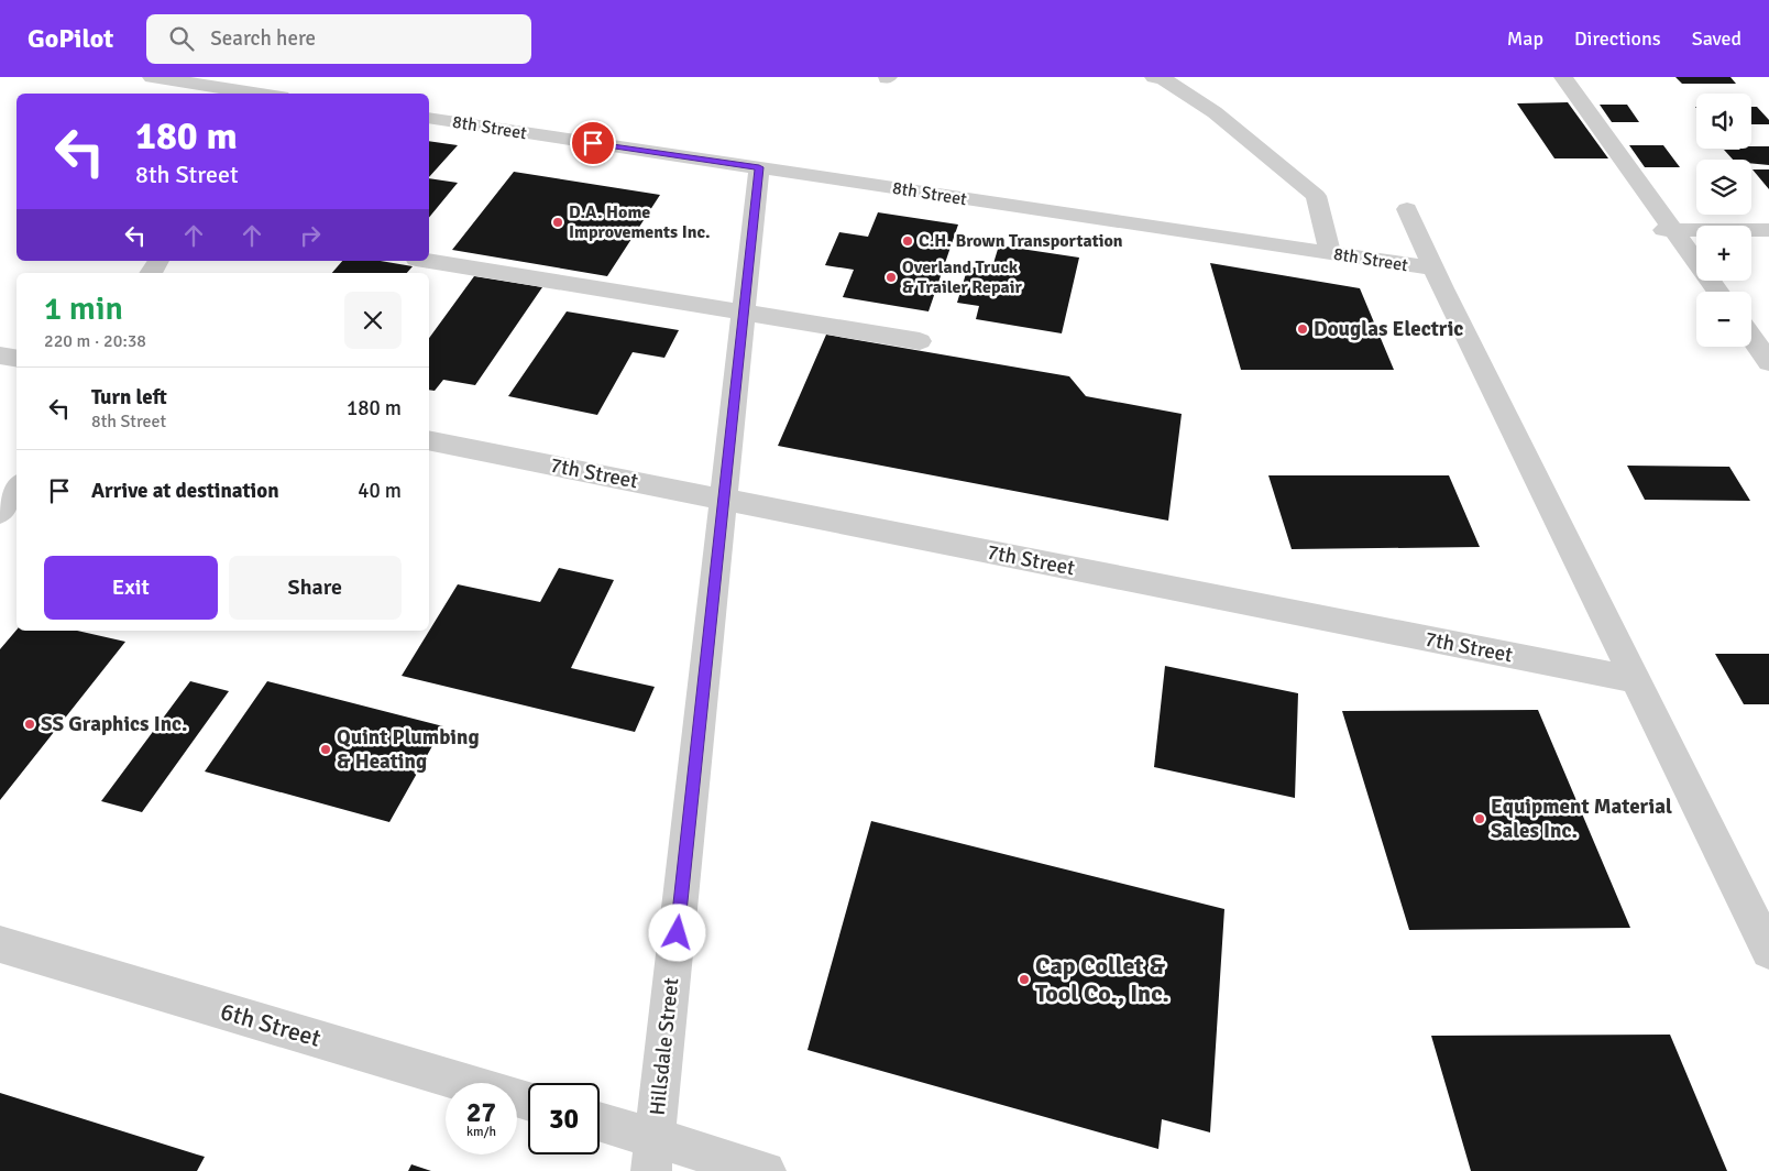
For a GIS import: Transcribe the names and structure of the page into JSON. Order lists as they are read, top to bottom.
{
  "streets": {
    "street": [
      "8th Street",
      "7th Street",
      "6th Street",
      "Hillsdale Street"
    ]
  },
  "crossings": [
    ["8th Street", "Hillsdale Street"],
    ["7th Street", "Hillsdale Street"]
  ],
  "places": [
    "D.A. Home Improvements Inc.",
    "C.H. Brown Transportation",
    "Overland Truck & Trailer Repair",
    "Douglas Electric",
    "SS Graphics Inc.",
    "Quint Plumbing & Heating",
    "Equipment Material Sales Inc.",
    "Cap Collet & Tool Co., Inc."
  ],
  "page": {
    "header": "GoPilot",
    "search": "Search here",
    "nav": ["Map", "Directions", "Saved"],
    "map_buttons": ["+", "−"],
    "turn": ["180 m", "8th Street"],
    "heading": ["1 min", "220 m · 20:38"],
    "list": [
      {
        "name": "Turn left",
        "note": "8th Street",
        "value": "180 m"
      },
      {
        "name": "Arrive at destination",
        "value": "40 m"
      }
    ],
    "buttons": ["Exit", "Share"],
    "speed": "27 km/h",
    "limit": "30"
  }
}
